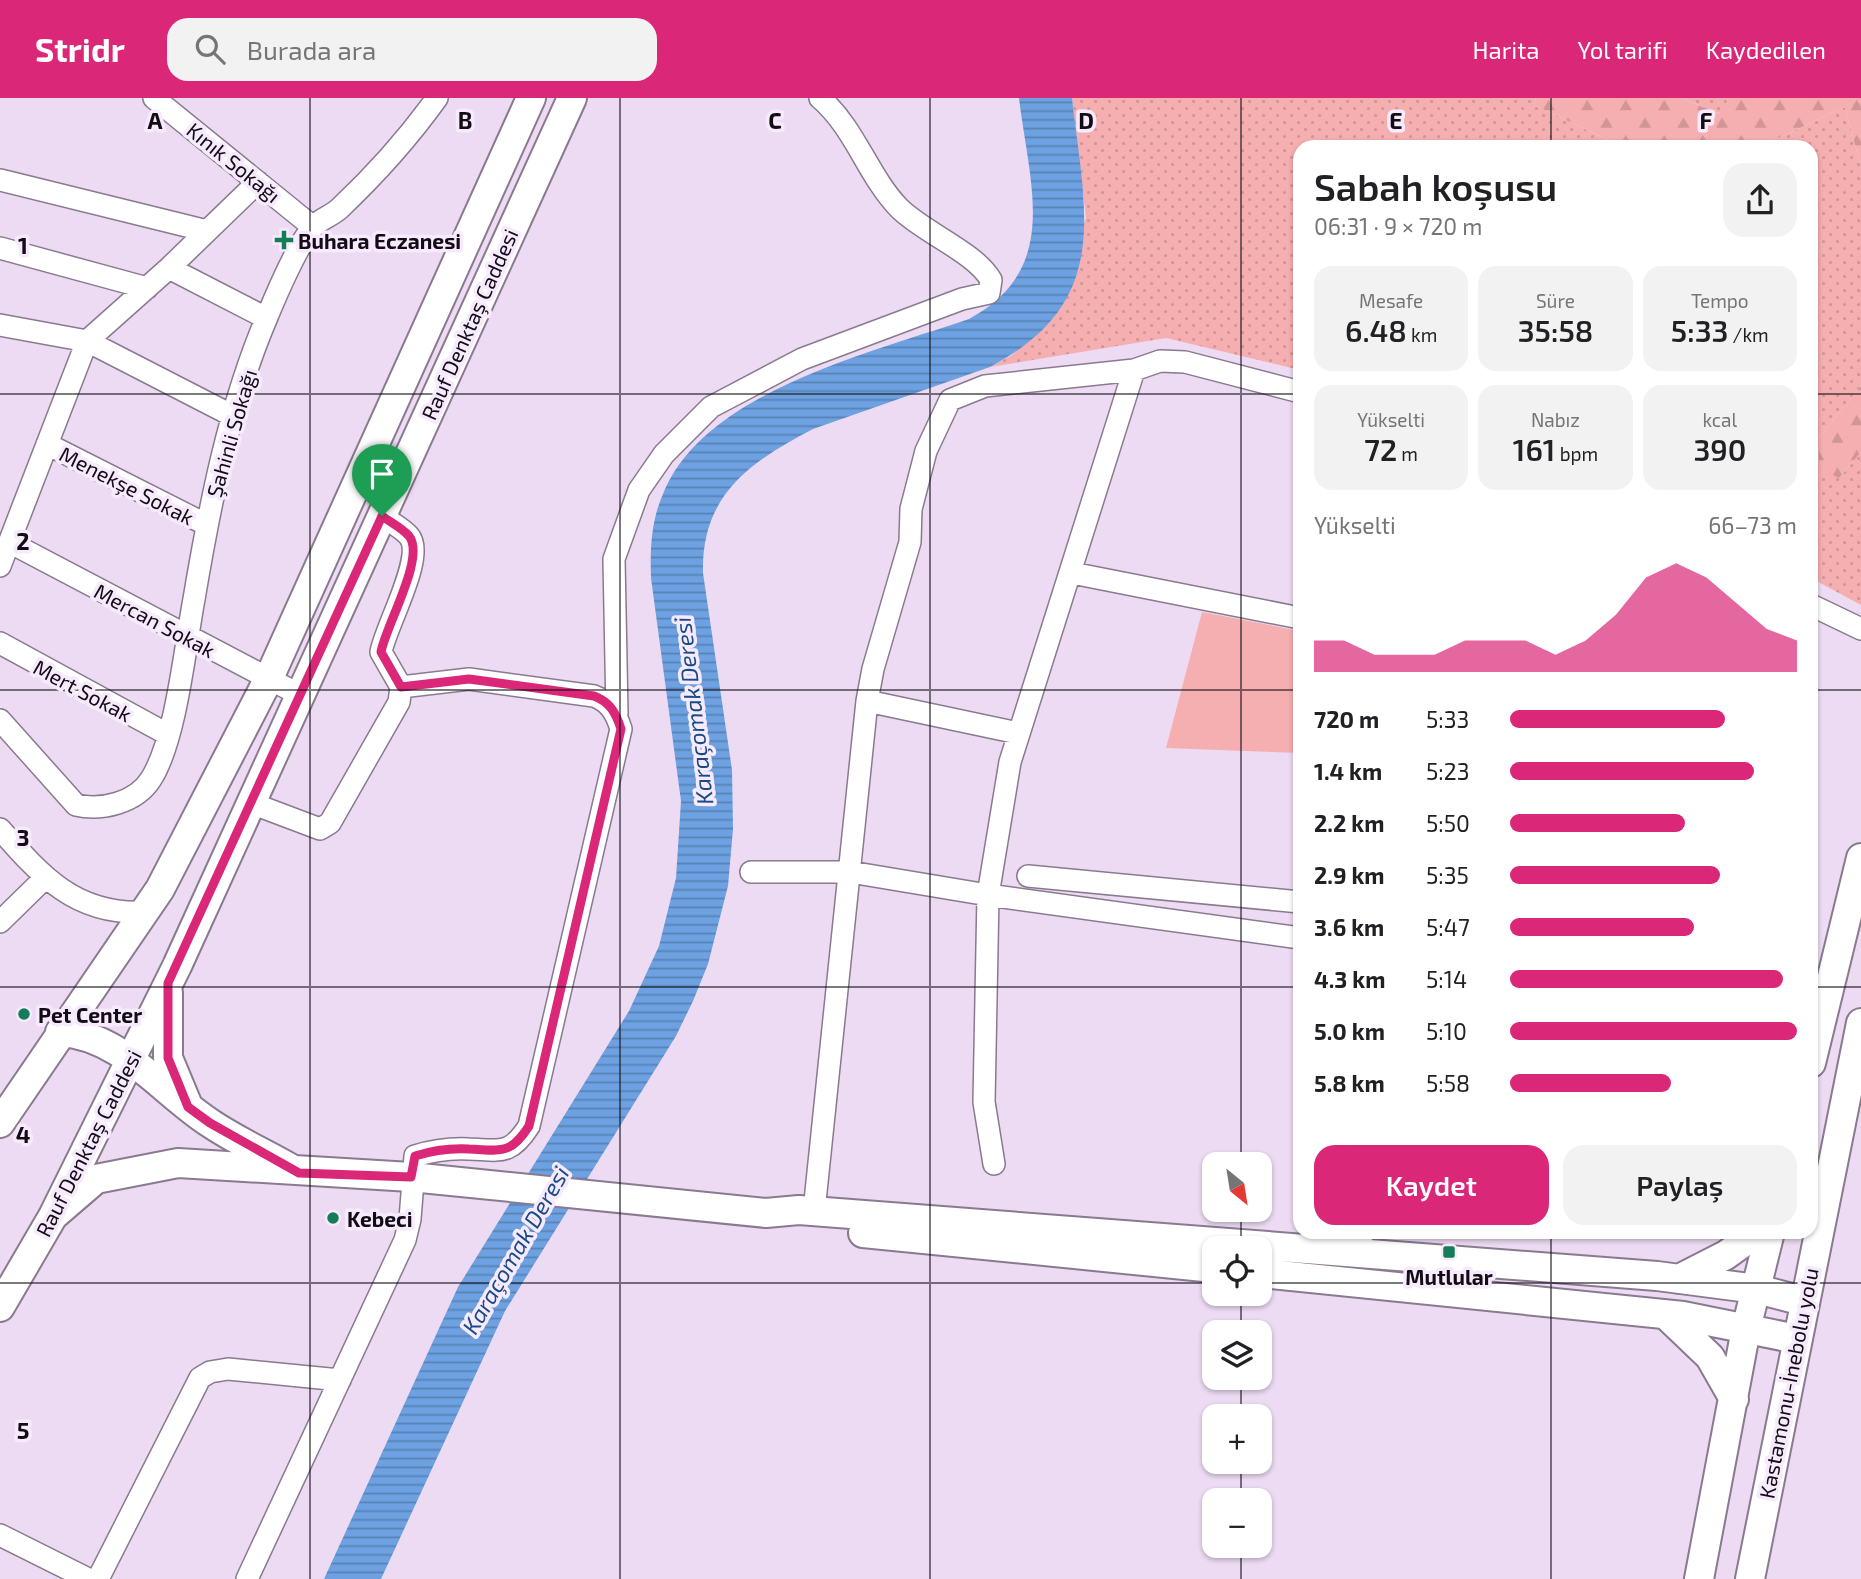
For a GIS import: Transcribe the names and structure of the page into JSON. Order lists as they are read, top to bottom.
{
  "streets": {
    "main road": ["Rauf Denktaş Caddesi", "Kastamonu-İnebolu yolu"],
    "street": [
      "Kınık Sokağı",
      "Şahinli Sokağı",
      "Menekşe Sokak",
      "Mercan Sokak",
      "Mert Sokak"
    ]
  },
  "crossings": [
    ["Kınık Sokağı", "Şahinli Sokağı"],
    ["Rauf Denktaş Caddesi", "Mercan Sokak"],
    ["Şahinli Sokağı", "Menekşe Sokak"],
    ["Şahinli Sokağı", "Mercan Sokak"],
    ["Şahinli Sokağı", "Mert Sokak"]
  ],
  "water": ["Karaçomak Deresi"],
  "places": {
    "health": ["Buhara Eczanesi"],
    "other": ["Pet Center", "Kebeci"],
    "transit": ["Mutlular"]
  },
  "north": "bottom right",
  "page": {
    "header": "Stridr",
    "search": "Burada ara",
    "nav": ["Harita", "Yol tarifi", "Kaydedilen"],
    "heading": ["Sabah koşusu", "06:31 · 9 × 720 m"],
    "stats": [
      ["Mesafe", "6.48 km"],
      ["Süre", "35:58"],
      ["Tempo", "5:33 /km"],
      ["Yükselti", "72 m"],
      ["Nabız", "161 bpm"],
      ["kcal", "390"]
    ],
    "chart": ["Yükselti", "66–73 m"],
    "list": [
      {
        "name": "720 m",
        "note": "5:33"
      },
      {
        "name": "1.4 km",
        "note": "5:23"
      },
      {
        "name": "2.2 km",
        "note": "5:50"
      },
      {
        "name": "2.9 km",
        "note": "5:35"
      },
      {
        "name": "3.6 km",
        "note": "5:47"
      },
      {
        "name": "4.3 km",
        "note": "5:14"
      },
      {
        "name": "5.0 km",
        "note": "5:10"
      },
      {
        "name": "5.8 km",
        "note": "5:58"
      }
    ],
    "buttons": ["Kaydet", "Paylaş"],
    "map_buttons": ["+", "−"]
  },
  "grid": {
    "columns": [
      "A",
      "B",
      "C",
      "D",
      "E",
      "F"
    ],
    "rows": [
      "1",
      "2",
      "3",
      "4",
      "5"
    ]
  }
}
